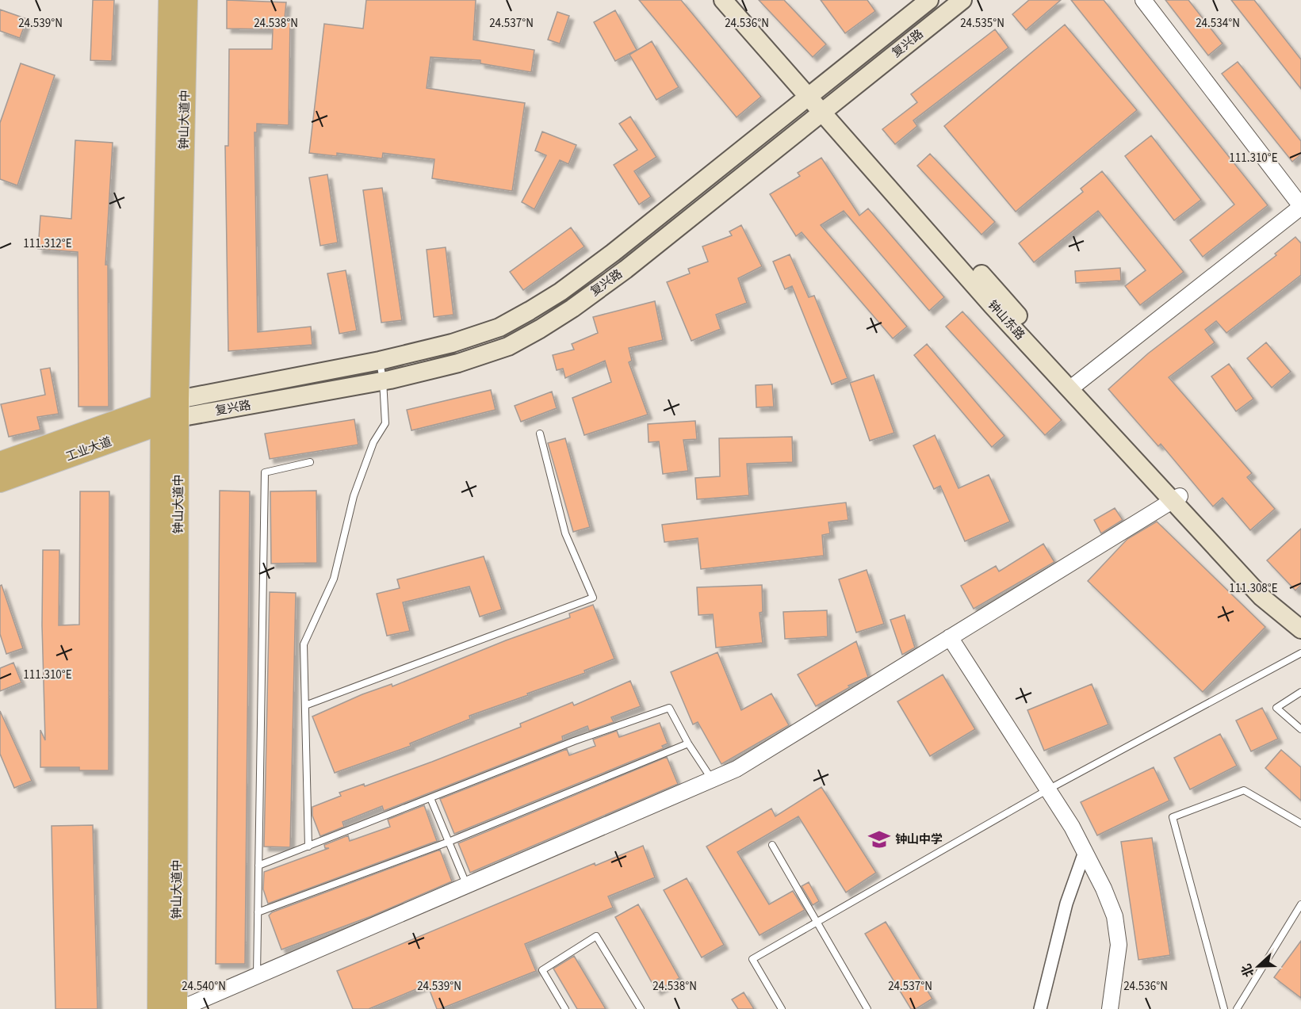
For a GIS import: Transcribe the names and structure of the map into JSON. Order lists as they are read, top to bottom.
{
  "streets": {
    "highway": ["钟山大道中", "工业大道"],
    "main road": ["复兴路", "钟山东路"]
  },
  "crossings": [
    ["复兴路", "钟山大道中"],
    ["复兴路", "钟山东路"],
    ["复兴路", "工业大道"],
    ["钟山大道中", "工业大道"]
  ],
  "places": {
    "school or university": ["钟山中学"]
  },
  "north": "left",
  "coordinates": [
    "24.539°N",
    "24.538°N",
    "24.537°N",
    "24.536°N",
    "24.535°N",
    "24.534°N",
    "111.310°E",
    "111.312°E",
    "111.308°E",
    "24.540°N"
  ]
}
